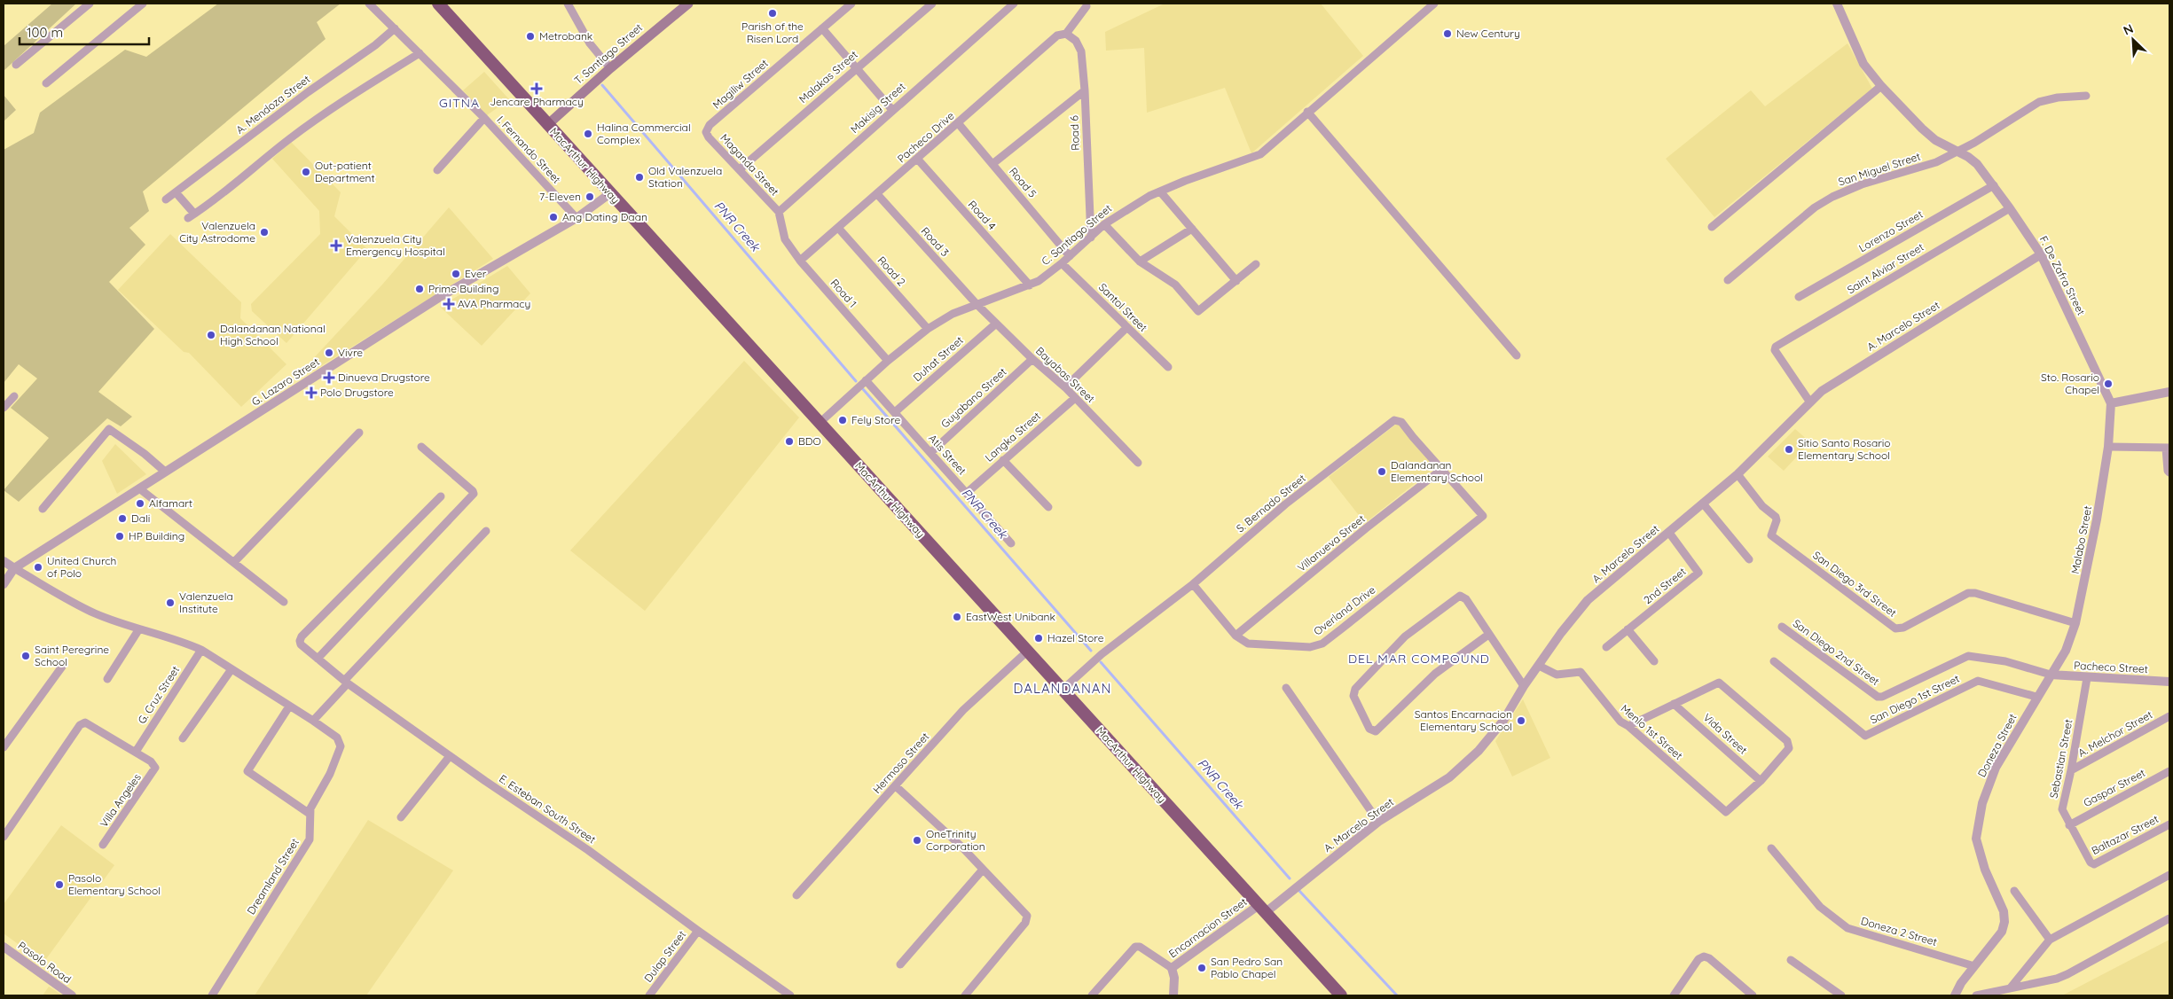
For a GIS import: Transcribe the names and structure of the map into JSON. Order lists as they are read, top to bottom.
{
  "streets": {
    "highway": ["MacArthur Highway"],
    "main road": ["T. Santiago Street"],
    "street": [
      "Malakas Street",
      "Magiliw Street",
      "A. Mendoza Street",
      "Makisig Street",
      "Road 6",
      "Pacheco Drive",
      "I. Fernando Street",
      "Maganda Street",
      "San Miguel Street",
      "Road 5",
      "Road 4",
      "Lorenzo Street",
      "C. Santiago Street",
      "Road 3",
      "Saint Alviar Street",
      "Road 2",
      "F. De Zafra Street",
      "Road 1",
      "Santol Street",
      "A. Marcelo Street",
      "Duhat Street",
      "Bayabas Street",
      "G. Lazaro Street",
      "Guyabano Street",
      "Langka Street",
      "Atis Street",
      "S. Bernado Street",
      "Malabo Street",
      "Villanueva Street",
      "San Diego 3rd Street",
      "2nd Street",
      "Overland Drive",
      "San Diego 2nd Street",
      "Pacheco Street",
      "G. Cruz Street",
      "San Diego 1st Street",
      "Menlo 1st Street",
      "Vida Street",
      "A. Melchor Street",
      "Doneza Street",
      "Sebastian Street",
      "Hermoso Street",
      "Gaspar Street",
      "Villa Angeles",
      "E. Esteban South Street",
      "Baltazar Street",
      "Dreamland Street",
      "Encarnacion Street",
      "Doneza 2 Street",
      "Dulap Street",
      "Pasolo Road"
    ]
  },
  "crossings": [
    ["T. Santiago Street", "MacArthur Highway"],
    ["Malakas Street", "Maganda Street"],
    ["Magiliw Street", "Maganda Street"],
    ["A. Mendoza Street", "I. Fernando Street"],
    ["Makisig Street", "Maganda Street"],
    ["Makisig Street", "Road 1"],
    ["Road 6", "Pacheco Drive"],
    ["Road 6", "C. Santiago Street"],
    ["Pacheco Drive", "Road 5"],
    ["Pacheco Drive", "Road 4"],
    ["Pacheco Drive", "Road 3"],
    ["Pacheco Drive", "Road 2"],
    ["Pacheco Drive", "Road 1"],
    ["I. Fernando Street", "G. Lazaro Street"],
    ["Maganda Street", "Road 1"],
    ["MacArthur Highway", "C. Santiago Street"],
    ["MacArthur Highway", "A. Marcelo Street"],
    ["MacArthur Highway", "G. Lazaro Street"],
    ["MacArthur Highway", "S. Bernado Street"],
    ["MacArthur Highway", "Hermoso Street"],
    ["MacArthur Highway", "Encarnacion Street"],
    ["San Miguel Street", "F. De Zafra Street"],
    ["Road 5", "C. Santiago Street"],
    ["Road 4", "C. Santiago Street"],
    ["Lorenzo Street", "F. De Zafra Street"],
    ["C. Santiago Street", "Road 3"],
    ["C. Santiago Street", "Road 2"],
    ["C. Santiago Street", "Road 1"],
    ["C. Santiago Street", "Santol Street"],
    ["C. Santiago Street", "Bayabas Street"],
    ["C. Santiago Street", "Atis Street"],
    ["Road 3", "Bayabas Street"],
    ["Saint Alviar Street", "F. De Zafra Street"],
    ["Saint Alviar Street", "A. Marcelo Street"],
    ["F. De Zafra Street", "A. Marcelo Street"],
    ["F. De Zafra Street", "Malabo Street"],
    ["A. Marcelo Street", "San Diego 3rd Street"],
    ["A. Marcelo Street", "2nd Street"],
    ["A. Marcelo Street", "Menlo 1st Street"],
    ["A. Marcelo Street", "Encarnacion Street"],
    ["Duhat Street", "Bayabas Street"],
    ["Duhat Street", "Atis Street"],
    ["Bayabas Street", "Guyabano Street"],
    ["Bayabas Street", "Langka Street"],
    ["Guyabano Street", "Atis Street"],
    ["Langka Street", "Atis Street"],
    ["S. Bernado Street", "Villanueva Street"],
    ["S. Bernado Street", "Overland Drive"],
    ["Malabo Street", "San Diego 3rd Street"],
    ["Malabo Street", "San Diego 2nd Street"],
    ["Malabo Street", "Pacheco Street"],
    ["Malabo Street", "San Diego 1st Street"],
    ["Malabo Street", "Doneza Street"],
    ["Villanueva Street", "Overland Drive"],
    ["San Diego 2nd Street", "Pacheco Street"],
    ["Pacheco Street", "Sebastian Street"],
    ["G. Cruz Street", "Villa Angeles"],
    ["San Diego 1st Street", "Doneza Street"],
    ["Menlo 1st Street", "Vida Street"],
    ["A. Melchor Street", "Sebastian Street"],
    ["Doneza Street", "Doneza 2 Street"],
    ["Sebastian Street", "Gaspar Street"],
    ["Sebastian Street", "Baltazar Street"],
    ["E. Esteban South Street", "Dulap Street"]
  ],
  "districts": ["GITNA", "DEL MAR COMPOUND", "DALANDANAN"],
  "water": ["PNR Creek"],
  "places": {
    "other": [
      "Parish of the Risen Lord",
      "New Century",
      "Metrobank",
      "Halina Commercial Complex",
      "Out-patient Department",
      "Old Valenzuela Station",
      "7-Eleven",
      "Ang Dating Daan",
      "Valenzuela City Astrodome",
      "Ever",
      "Prime Building",
      "Dalandanan National High School",
      "Vivre",
      "Sto. Rosario Chapel",
      "Fely Store",
      "BDO",
      "Sitio Santo Rosario Elementary School",
      "Dalandanan Elementary School",
      "Alfamart",
      "Dali",
      "HP Building",
      "United Church of Polo",
      "Valenzuela Institute",
      "EastWest Unibank",
      "Hazel Store",
      "Saint Peregrine School",
      "Santos Encarnacion Elementary School",
      "OneTrinity Corporation",
      "Pasolo Elementary School",
      "San Pedro San Pablo Chapel"
    ],
    "health": [
      "Jencare Pharmacy",
      "Valenzuela City Emergency Hospital",
      "AVA Pharmacy",
      "Dinueva Drugstore",
      "Polo Drugstore"
    ]
  },
  "scale_bar": "100 m",
  "north": "top left"
}
